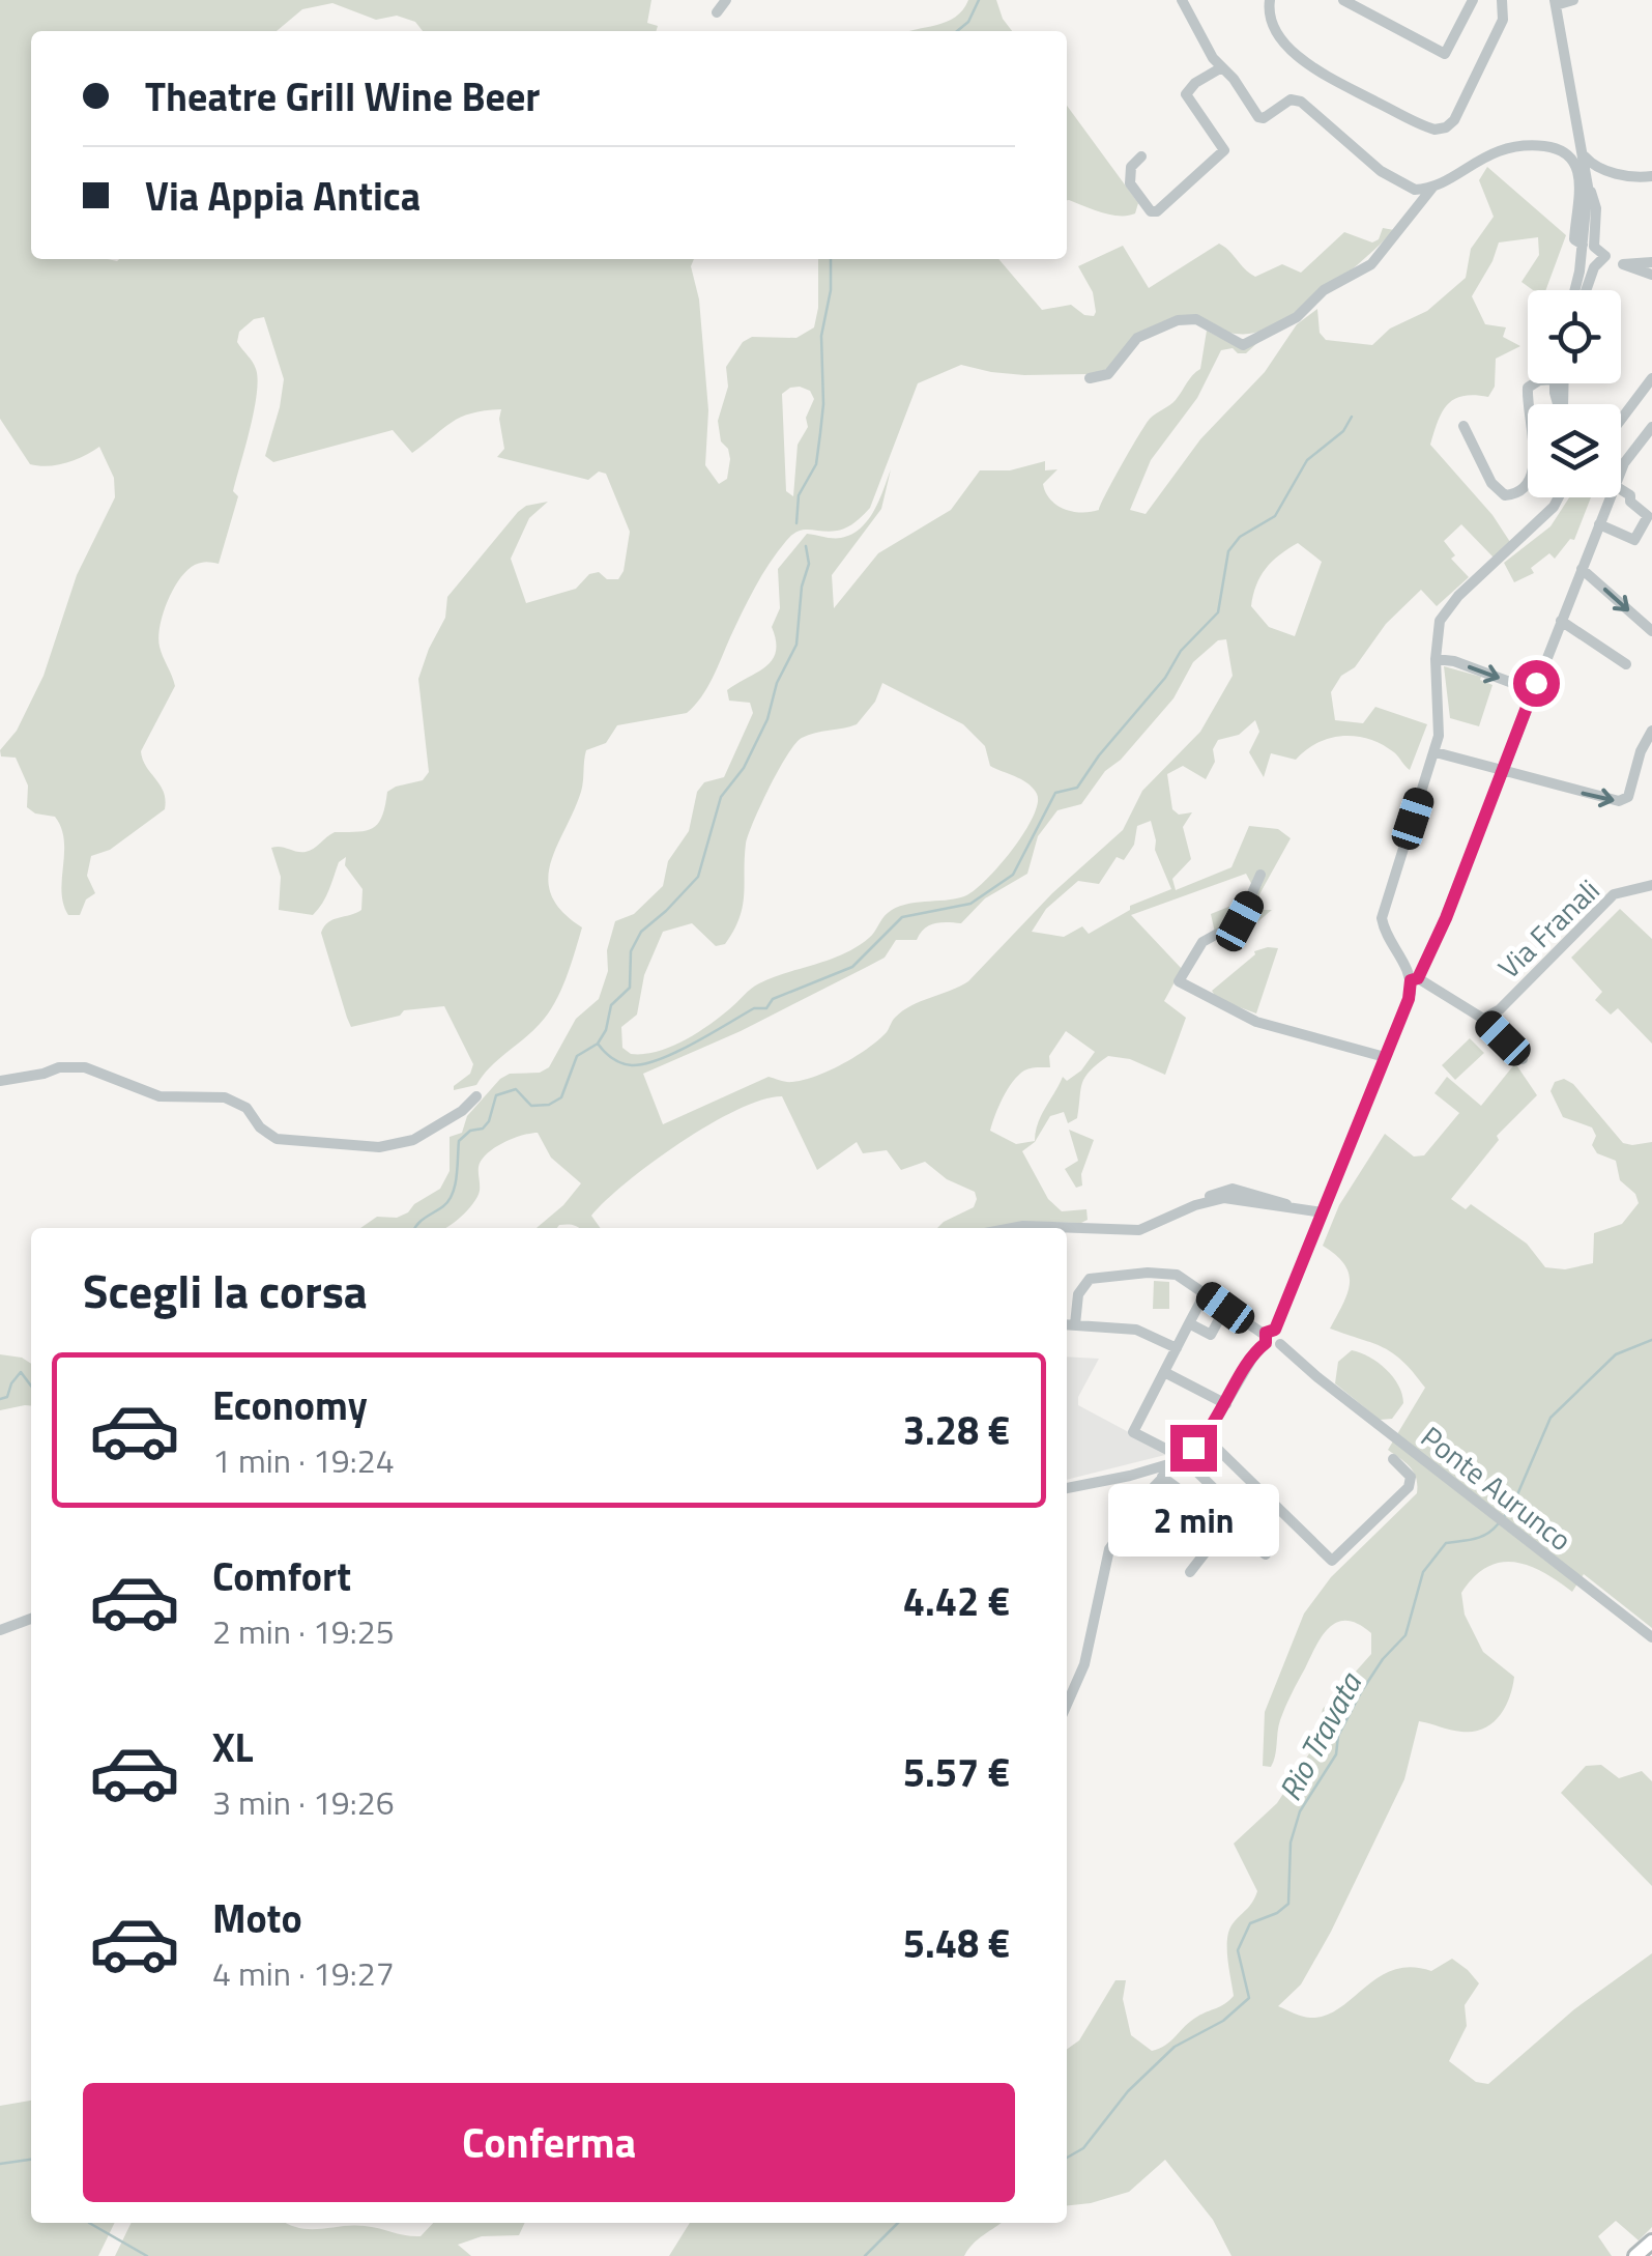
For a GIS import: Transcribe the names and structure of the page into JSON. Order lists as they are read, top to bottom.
{
  "streets": {
    "street": ["Via Franali", "Ponte Aurunco"]
  },
  "water": ["Rio Travata"],
  "page": {
    "banner": ["Theatre Grill Wine Beer", "Via Appia Antica"],
    "heading": "Scegli la corsa",
    "list": [
      {
        "name": "Economy",
        "note": "1 min · 19:24",
        "value": "3.28 €"
      },
      {
        "name": "Comfort",
        "note": "2 min · 19:25",
        "value": "4.42 €"
      },
      {
        "name": "XL",
        "note": "3 min · 19:26",
        "value": "5.57 €"
      },
      {
        "name": "Moto",
        "note": "4 min · 19:27",
        "value": "5.48 €"
      }
    ],
    "bubble": "2 min",
    "buttons": "Conferma"
  }
}
